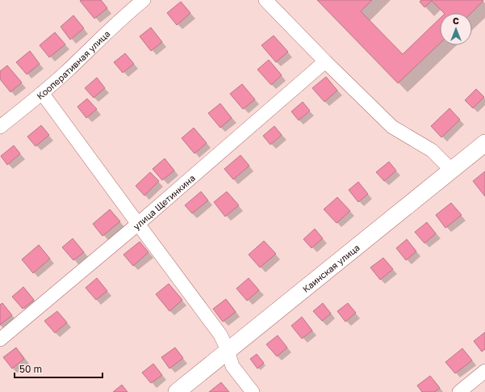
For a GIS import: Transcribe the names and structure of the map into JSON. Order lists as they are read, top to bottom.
{
  "streets": {
    "main road": ["Каинская улица"],
    "street": ["Кооперативная улица", "улица Щетинкина"]
  },
  "scale_bar": "50 m",
  "north": "top"
}
